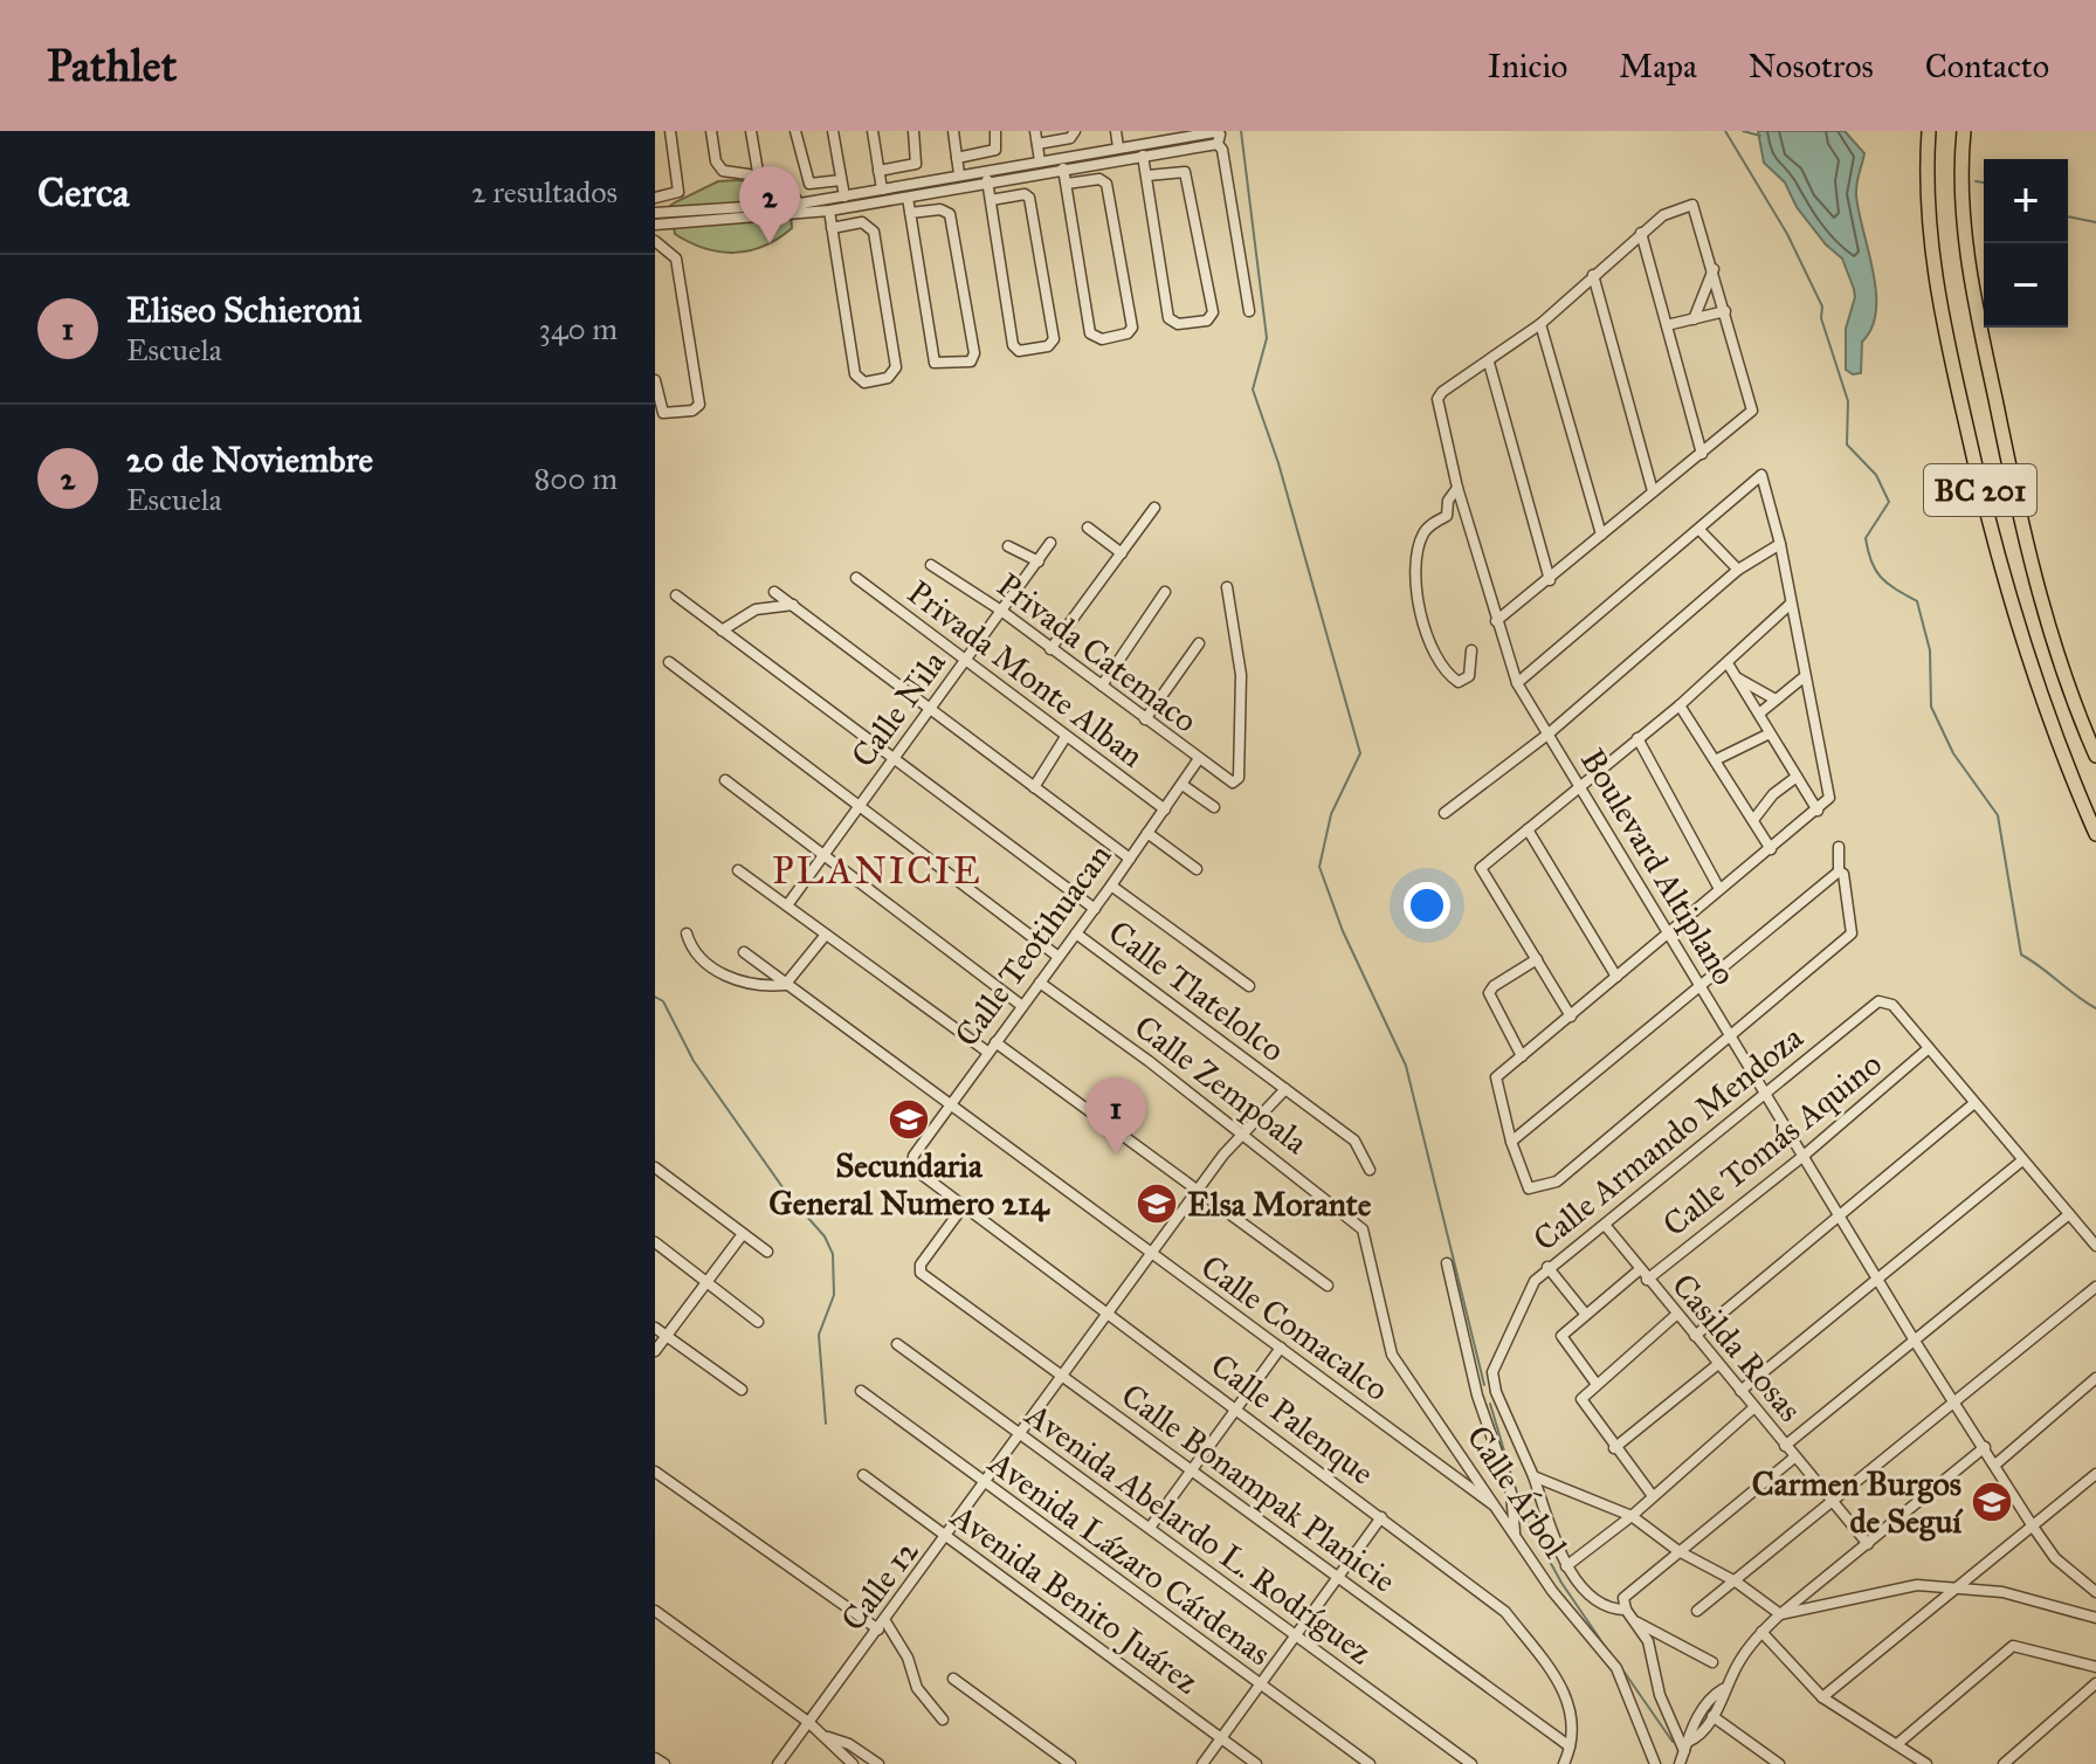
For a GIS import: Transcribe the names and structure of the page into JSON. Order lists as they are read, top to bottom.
{
  "streets": {
    "highway": ["BC 201"],
    "street": [
      "Privada Catemaco",
      "Privada Monte Alban",
      "Calle Nila",
      "Boulevard Altiplano",
      "Calle Teotihuacan",
      "Calle Tlatelolco",
      "Calle Zempoala",
      "Calle Armando Mendoza",
      "Calle Tomás Aquino",
      "Calle Comacalco",
      "Casilda Rosas",
      "Calle Palenque",
      "Calle Bonampak Planicie",
      "Calle Árbol",
      "Avenida Abelardo L. Rodríguez",
      "Avenida Lázaro Cárdenas",
      "Calle 12",
      "Avenida Benito Juárez"
    ]
  },
  "crossings": [
    ["Privada Catemaco", "Calle Nila"],
    ["Privada Catemaco", "Calle Teotihuacan"],
    ["Privada Monte Alban", "Calle Nila"],
    ["Privada Monte Alban", "Calle Teotihuacan"],
    ["Boulevard Altiplano", "Calle Armando Mendoza"],
    ["Boulevard Altiplano", "Calle Tomás Aquino"],
    ["Calle Teotihuacan", "Calle Tlatelolco"],
    ["Calle Teotihuacan", "Calle Zempoala"],
    ["Calle Teotihuacan", "Calle Comacalco"],
    ["Calle Teotihuacan", "Calle Palenque"],
    ["Calle Tlatelolco", "Calle 12"],
    ["Calle Zempoala", "Calle Árbol"],
    ["Calle Zempoala", "Calle 12"],
    ["Calle Armando Mendoza", "Calle Tomás Aquino"],
    ["Calle Armando Mendoza", "Casilda Rosas"],
    ["Calle Tomás Aquino", "Casilda Rosas"],
    ["Calle Comacalco", "Calle Árbol"],
    ["Calle Comacalco", "Calle 12"],
    ["Calle Palenque", "Calle Bonampak Planicie"],
    ["Calle Palenque", "Calle 12"],
    ["Calle Bonampak Planicie", "Calle 12"],
    ["Avenida Abelardo L. Rodríguez", "Calle 12"],
    ["Avenida Lázaro Cárdenas", "Calle 12"],
    ["Calle 12", "Avenida Benito Juárez"]
  ],
  "districts": ["PLANICIE"],
  "places": {
    "school or university": ["Secundaria General Numero 214", "Elsa Morante", "Carmen Burgos de Seguí"]
  },
  "page": {
    "header": "Pathlet",
    "nav": [
      "Inicio",
      "Mapa",
      "Nosotros",
      "Contacto"
    ],
    "heading": ["Cerca", "2 resultados"],
    "map_buttons": ["+", "−"],
    "pins": ["2", "1"],
    "list": [
      {
        "mark": "1",
        "name": "Eliseo Schieroni",
        "note": "Escuela",
        "value": "340 m"
      },
      {
        "mark": "2",
        "name": "20 de Noviembre",
        "note": "Escuela",
        "value": "800 m"
      }
    ]
  }
}
